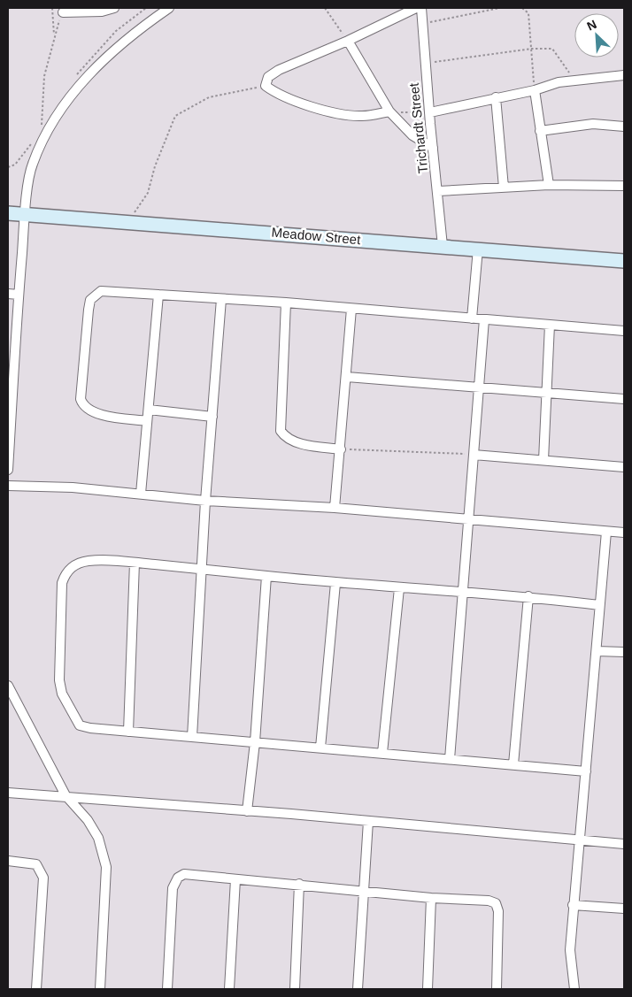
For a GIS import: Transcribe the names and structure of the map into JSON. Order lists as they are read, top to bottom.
{
  "streets": {
    "street": ["Trichardt Street", "Meadow Street"]
  },
  "crossings": [
    ["Trichardt Street", "Meadow Street"]
  ],
  "north": "top left"
}
